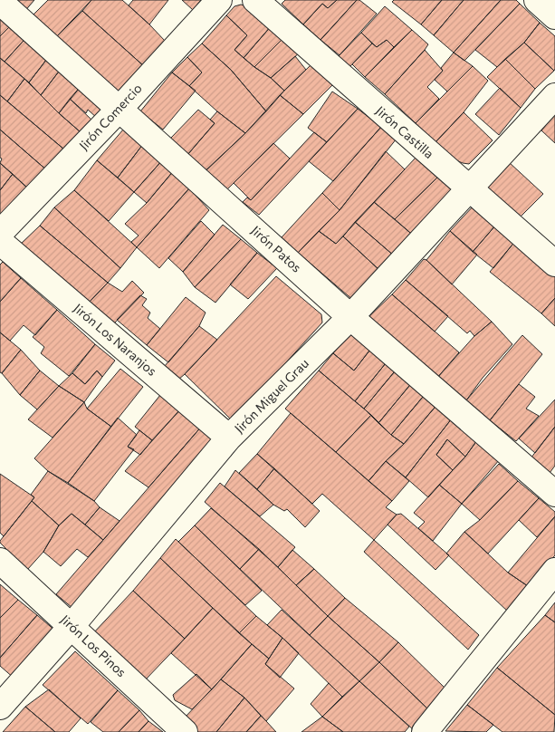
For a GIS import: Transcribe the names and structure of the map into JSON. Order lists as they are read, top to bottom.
{
  "streets": {
    "street": [
      "Jirón Comercio",
      "Jirón Castilla",
      "Jirón Patos",
      "Jirón Los Naranjos",
      "Jirón Miguel Grau",
      "Jirón Los Pinos"
    ]
  },
  "crossings": [
    ["Jirón Comercio", "Jirón Patos"],
    ["Jirón Castilla", "Jirón Miguel Grau"],
    ["Jirón Patos", "Jirón Miguel Grau"],
    ["Jirón Los Naranjos", "Jirón Miguel Grau"],
    ["Jirón Miguel Grau", "Jirón Los Pinos"]
  ]
}
